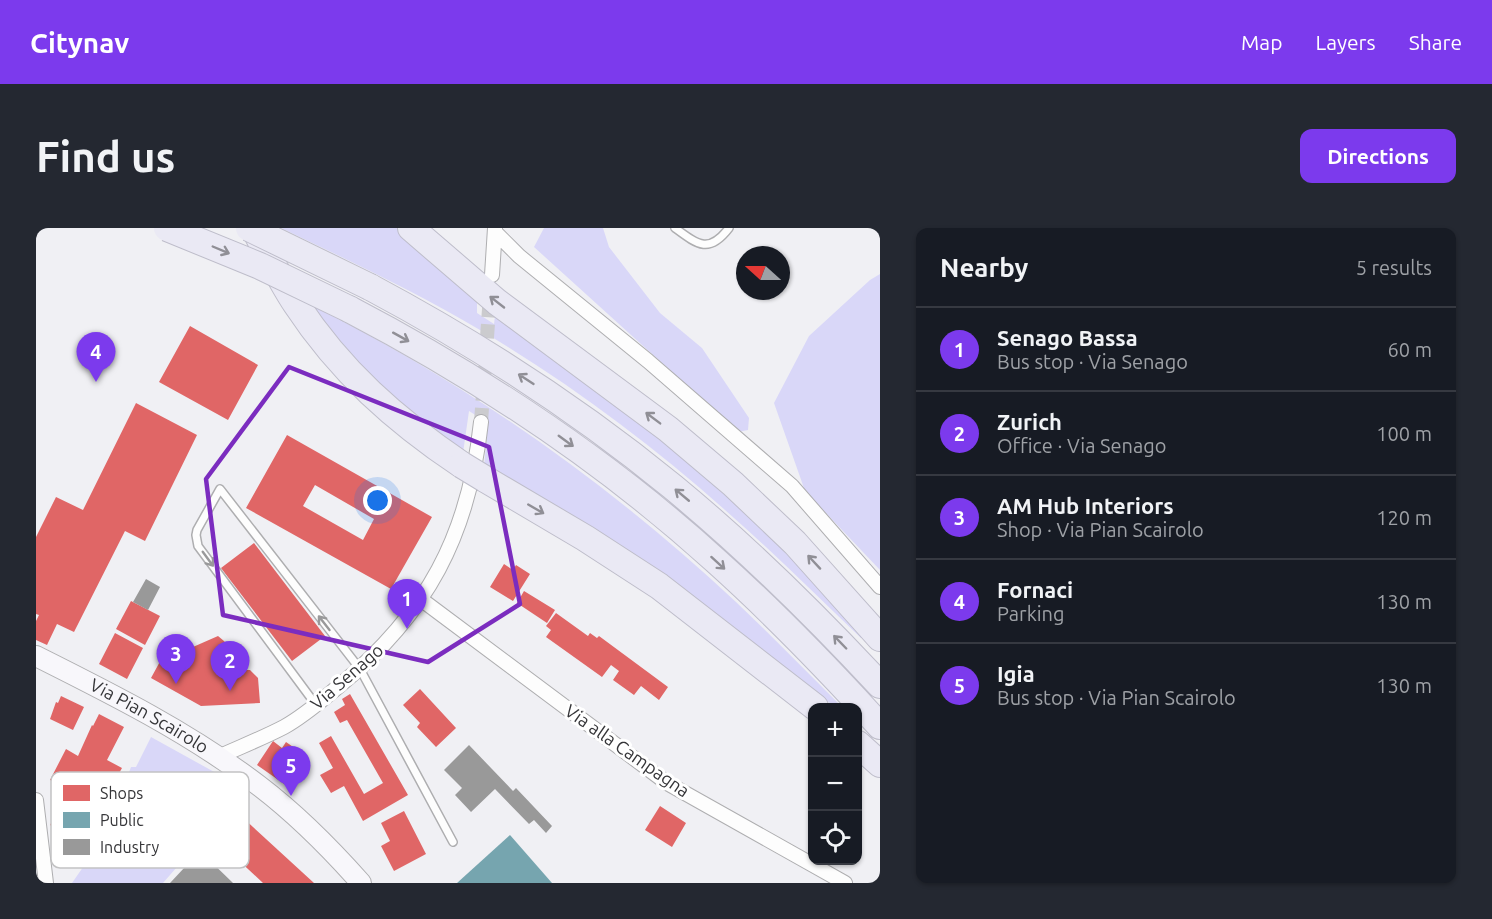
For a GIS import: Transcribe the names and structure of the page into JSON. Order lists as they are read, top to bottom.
{
  "streets": {
    "main road": ["Via Pian Scairolo"],
    "street": ["Via Senago", "Via alla Campagna"]
  },
  "crossings": [
    ["Via Senago", "Via Pian Scairolo"],
    ["Via Senago", "Via alla Campagna"]
  ],
  "legend": ["Shops", "Public", "Industry"],
  "north": "left",
  "page": {
    "header": "Citynav",
    "nav": ["Map", "Layers", "Share"],
    "buttons": "Directions",
    "title": "Find us",
    "heading": ["Nearby", "5 results"],
    "list": [
      {
        "mark": "1",
        "name": "Senago Bassa",
        "note": "Bus stop · Via Senago",
        "value": "60 m"
      },
      {
        "mark": "2",
        "name": "Zurich",
        "note": "Office · Via Senago",
        "value": "100 m"
      },
      {
        "mark": "3",
        "name": "AM Hub Interiors",
        "note": "Shop · Via Pian Scairolo",
        "value": "120 m"
      },
      {
        "mark": "4",
        "name": "Fornaci",
        "note": "Parking",
        "value": "130 m"
      },
      {
        "mark": "5",
        "name": "Igia",
        "note": "Bus stop · Via Pian Scairolo",
        "value": "130 m"
      }
    ],
    "pins": [
      "4",
      "1",
      "3",
      "2",
      "5"
    ],
    "map_buttons": ["+", "−"]
  }
}
